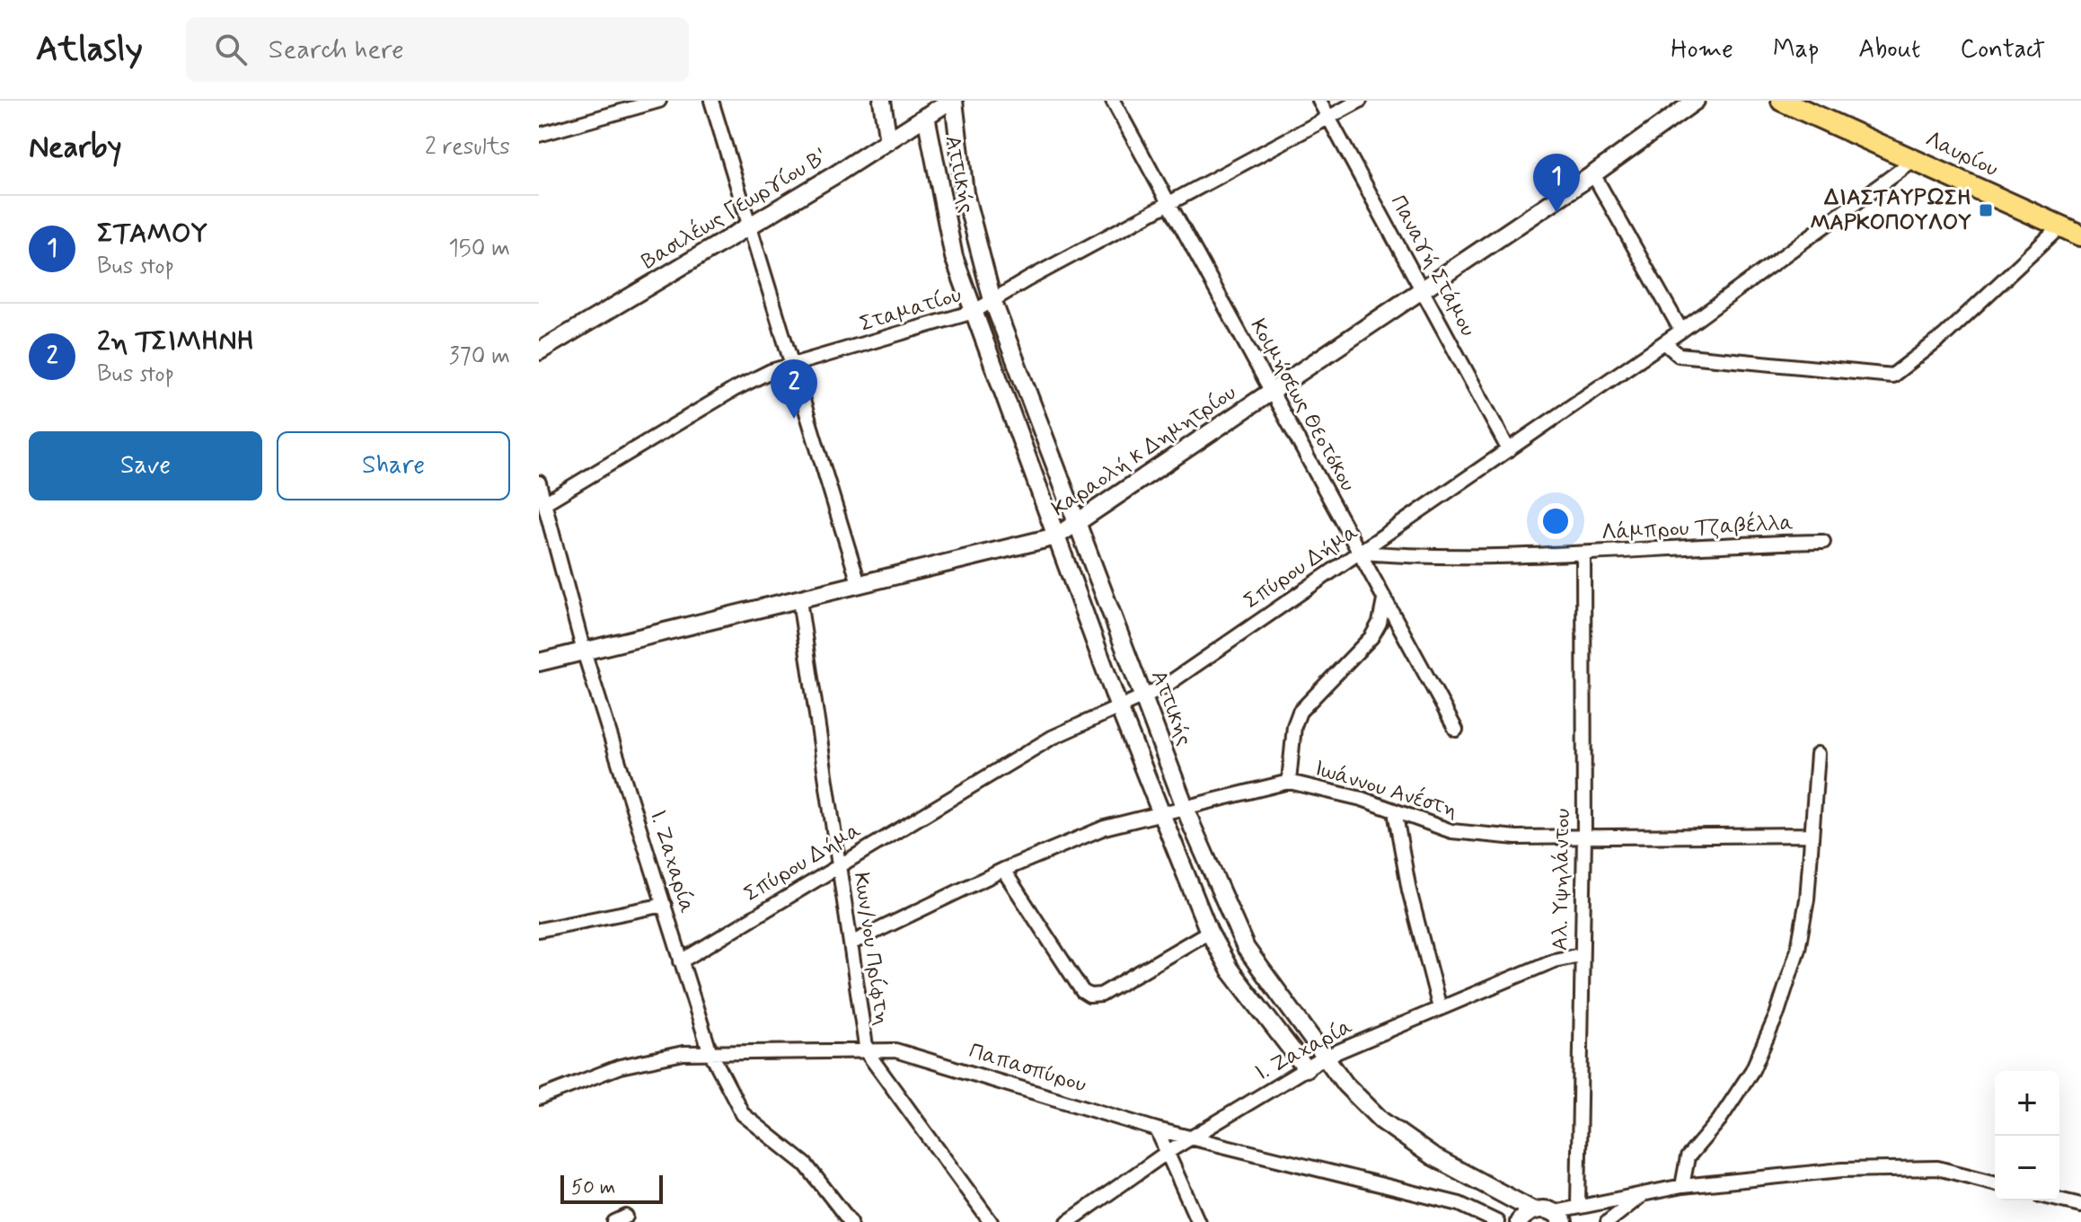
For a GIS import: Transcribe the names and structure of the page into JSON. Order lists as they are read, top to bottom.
{
  "streets": {
    "main road": ["Λαυρίου"],
    "street": [
      "Αττικής",
      "Βασιλέως Γεωργίου Β'",
      "Παναγή Στάμου",
      "Σταματίου",
      "Κοιμήσεως Θεοτόκου",
      "Καραολή κ Δημητρίου",
      "Λάμπρου Τζαβέλλα",
      "Σπύρου Δήμα",
      "Ιωάννου Ανέστη",
      "Ι. Ζαχαρία",
      "Αλ. Υψηλάντου",
      "Κων/νου Πρίφτη",
      "Παπασπύρου"
    ]
  },
  "crossings": [
    ["Λαυρίου", "Σπύρου Δήμα"],
    ["Αττικής", "Βασιλέως Γεωργίου Β'"],
    ["Αττικής", "Σταματίου"],
    ["Αττικής", "Καραολή κ Δημητρίου"],
    ["Αττικής", "Σπύρου Δήμα"],
    ["Αττικής", "Ιωάννου Ανέστη"],
    ["Αττικής", "Ι. Ζαχαρία"],
    ["Παναγή Στάμου", "Σταματίου"],
    ["Παναγή Στάμου", "Καραολή κ Δημητρίου"],
    ["Παναγή Στάμου", "Σπύρου Δήμα"],
    ["Σταματίου", "Κοιμήσεως Θεοτόκου"],
    ["Σταματίου", "Ι. Ζαχαρία"],
    ["Κοιμήσεως Θεοτόκου", "Καραολή κ Δημητρίου"],
    ["Κοιμήσεως Θεοτόκου", "Λάμπρου Τζαβέλλα"],
    ["Κοιμήσεως Θεοτόκου", "Σπύρου Δήμα"],
    ["Καραολή κ Δημητρίου", "Ι. Ζαχαρία"],
    ["Καραολή κ Δημητρίου", "Κων/νου Πρίφτη"],
    ["Λάμπρου Τζαβέλλα", "Σπύρου Δήμα"],
    ["Λάμπρου Τζαβέλλα", "Αλ. Υψηλάντου"],
    ["Σπύρου Δήμα", "Ι. Ζαχαρία"],
    ["Σπύρου Δήμα", "Κων/νου Πρίφτη"],
    ["Ιωάννου Ανέστη", "Αλ. Υψηλάντου"],
    ["Ιωάννου Ανέστη", "Κων/νου Πρίφτη"],
    ["Ι. Ζαχαρία", "Αλ. Υψηλάντου"],
    ["Ι. Ζαχαρία", "Παπασπύρου"],
    ["Κων/νου Πρίφτη", "Παπασπύρου"]
  ],
  "places": {
    "transit": ["ΔΙΑΣΤΑΥΡΩΣΗ ΜΑΡΚΟΠΟΥΛΟΥ"]
  },
  "scale_bar": "50 m",
  "page": {
    "header": "Atlasly",
    "search": "Search here",
    "nav": [
      "Home",
      "Map",
      "About",
      "Contact"
    ],
    "heading": ["Nearby", "2 results"],
    "pins": ["1", "2"],
    "list": [
      {
        "mark": "1",
        "name": "ΣΤΑΜΟΥ",
        "note": "Bus stop",
        "value": "150 m"
      },
      {
        "mark": "2",
        "name": "2η ΤΣΙΜΗΝΗ",
        "note": "Bus stop",
        "value": "370 m"
      }
    ],
    "buttons": ["Save", "Share"],
    "map_buttons": ["+", "−"],
    "scale": "50 m"
  }
}
